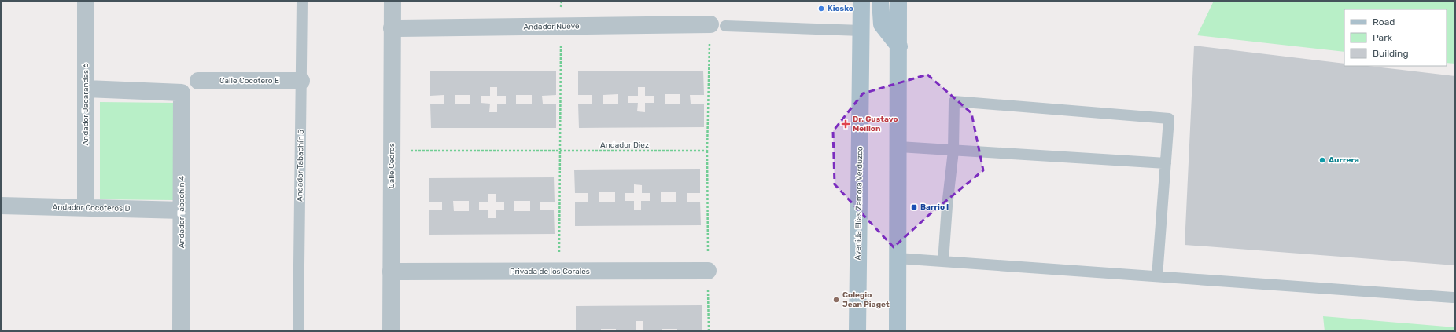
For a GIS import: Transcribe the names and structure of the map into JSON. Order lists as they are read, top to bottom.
{
  "streets": {
    "main road": ["Avenida Elías Zamora Verduzco"],
    "street": [
      "Andador Nueve",
      "Calle Cocotero E",
      "Andador Jacarandas 6",
      "Calle Cedros",
      "Andador Cocoteros D",
      "Andador Tabachín 4",
      "Privada de los Corales"
    ],
    "lane": ["Andador Tabachín 5"],
    "path": ["Andador Diez"]
  },
  "crossings": [
    ["Andador Nueve", "Calle Cedros"],
    ["Calle Cocotero E", "Andador Tabachín 5"],
    ["Andador Jacarandas 6", "Andador Cocoteros D"],
    ["Andador Jacarandas 6", "Andador Tabachín 4"],
    ["Andador Diez", "Calle Cedros"],
    ["Calle Cedros", "Privada de los Corales"],
    ["Andador Cocoteros D", "Andador Tabachín 4"]
  ],
  "places": {
    "other": ["Kiosko", "Aurrera", "Colegio Jean Piaget"],
    "health": ["Dr. Gustavo Meillon"],
    "transit": ["Barrio I"]
  },
  "legend": ["Road", "Park", "Building"]
}
